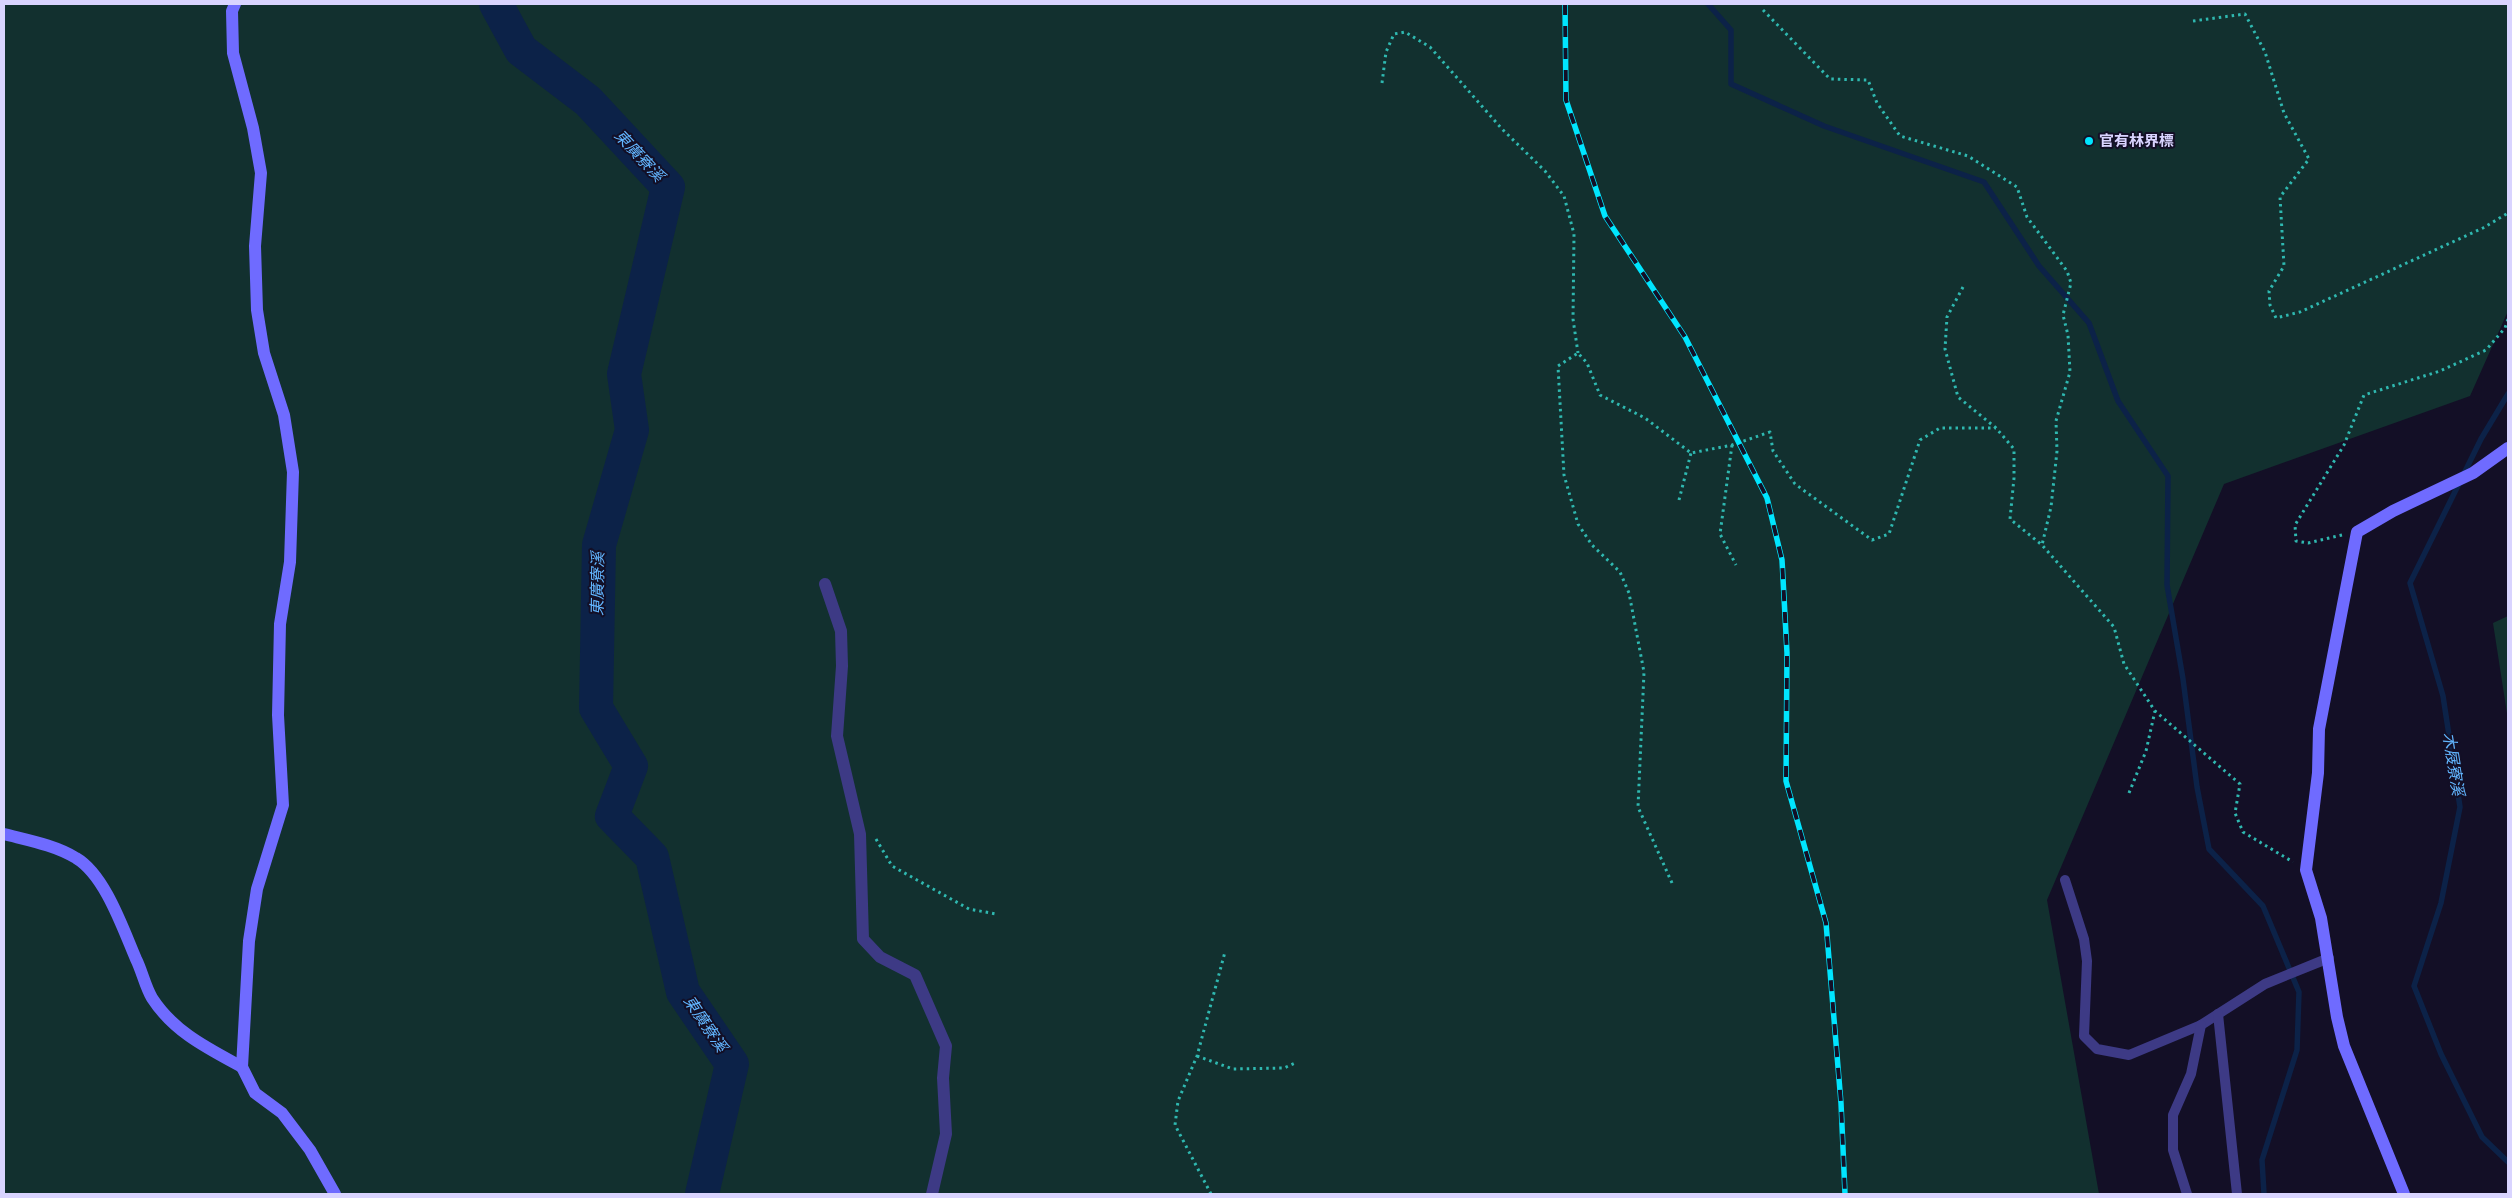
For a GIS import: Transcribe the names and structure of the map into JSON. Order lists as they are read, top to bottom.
{
  "water": ["東廣寮溪", "木屐寮溪"],
  "places": ["官有林界標"]
}
